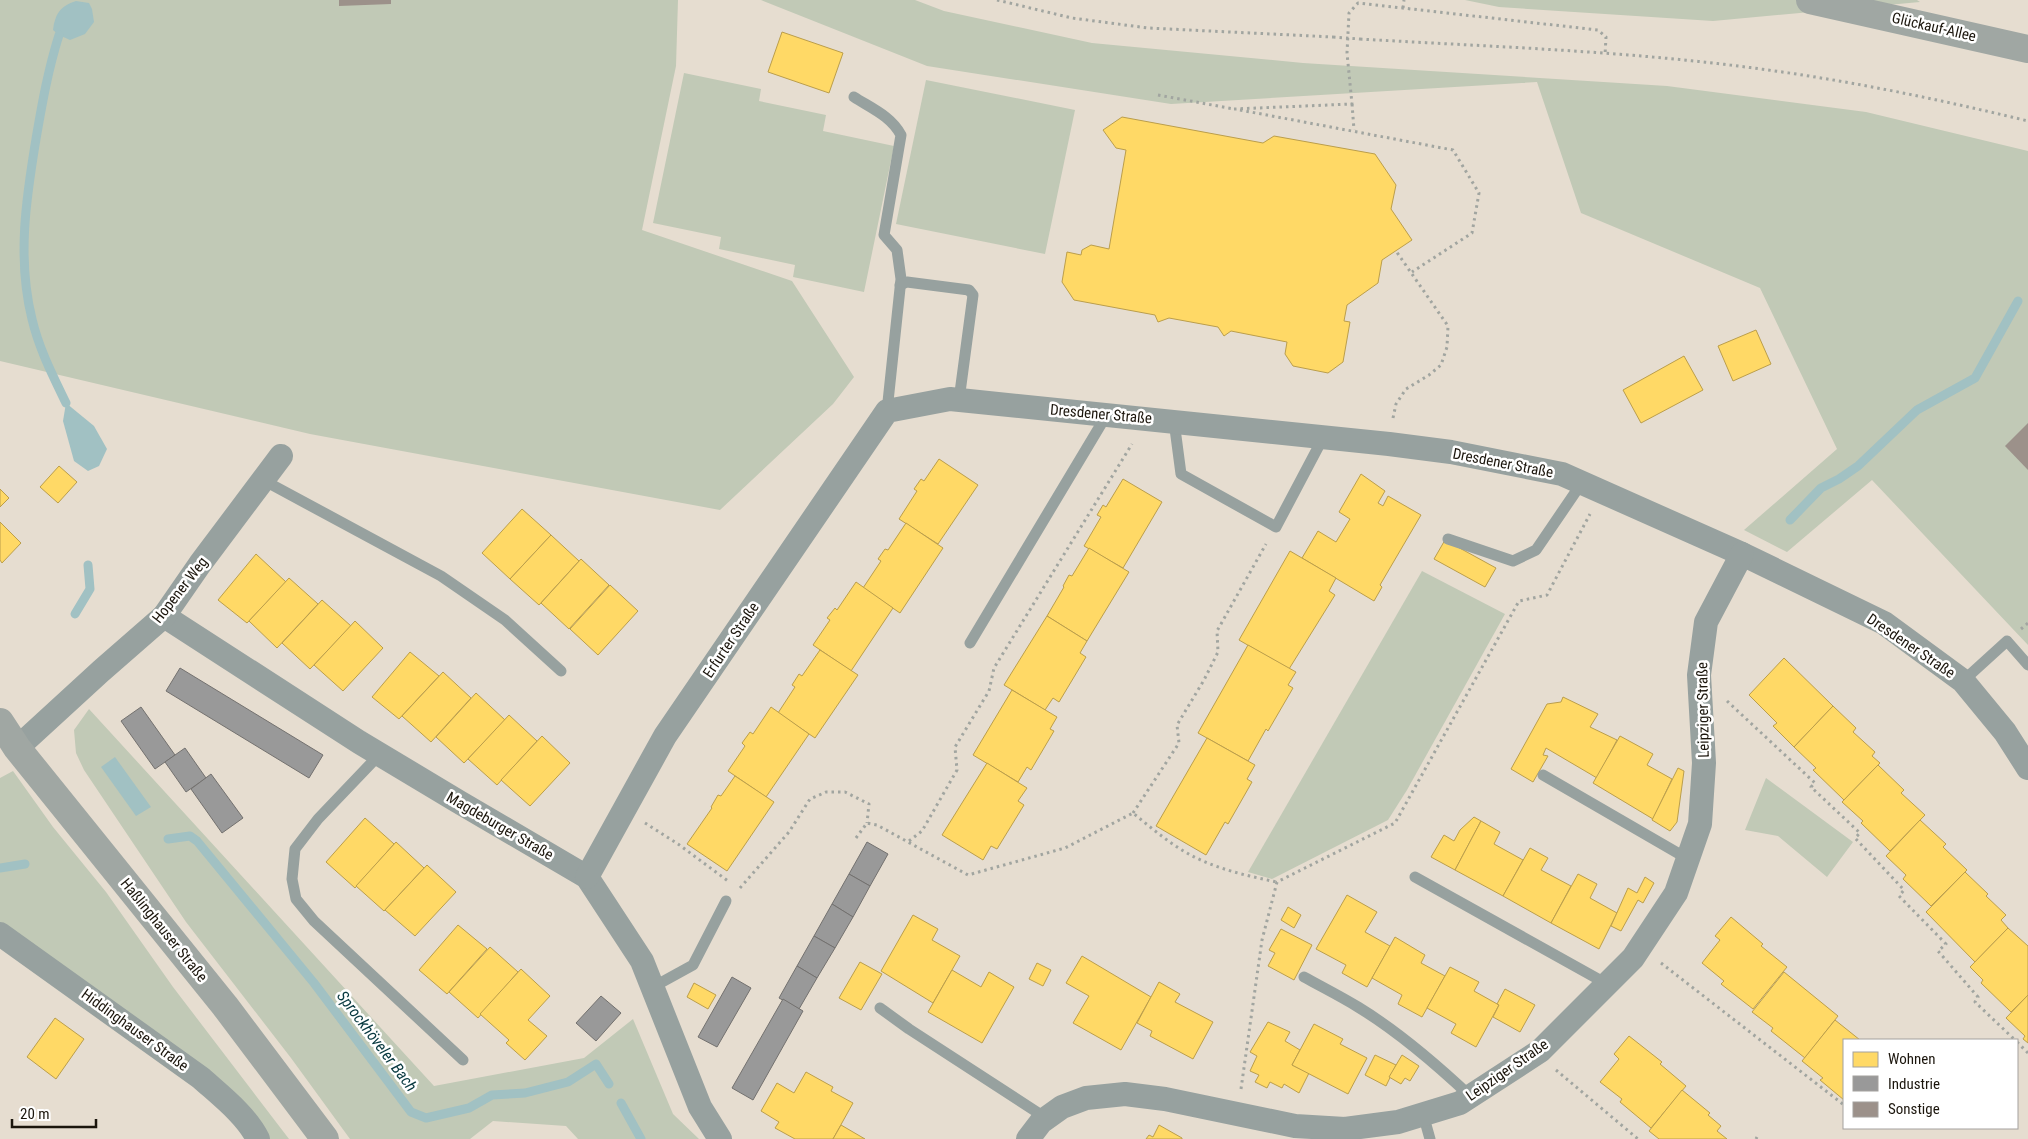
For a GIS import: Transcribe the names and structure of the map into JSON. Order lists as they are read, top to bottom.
{
  "streets": {
    "main road": ["Glückauf-Allee", "Haßlinghauser Straße"],
    "street": [
      "Dresdener Straße",
      "Hopener Weg",
      "Erfurter Straße",
      "Leipziger Straße",
      "Magdeburger Straße",
      "Hiddinghauser Straße"
    ]
  },
  "crossings": [
    ["Dresdener Straße", "Erfurter Straße"],
    ["Dresdener Straße", "Leipziger Straße"],
    ["Hopener Weg", "Magdeburger Straße"],
    ["Hopener Weg", "Haßlinghauser Straße"],
    ["Erfurter Straße", "Magdeburger Straße"]
  ],
  "water": ["Sprockhöveler Bach"],
  "legend": ["Wohnen", "Industrie", "Sonstige"],
  "scale_bar": "20 m"
}
